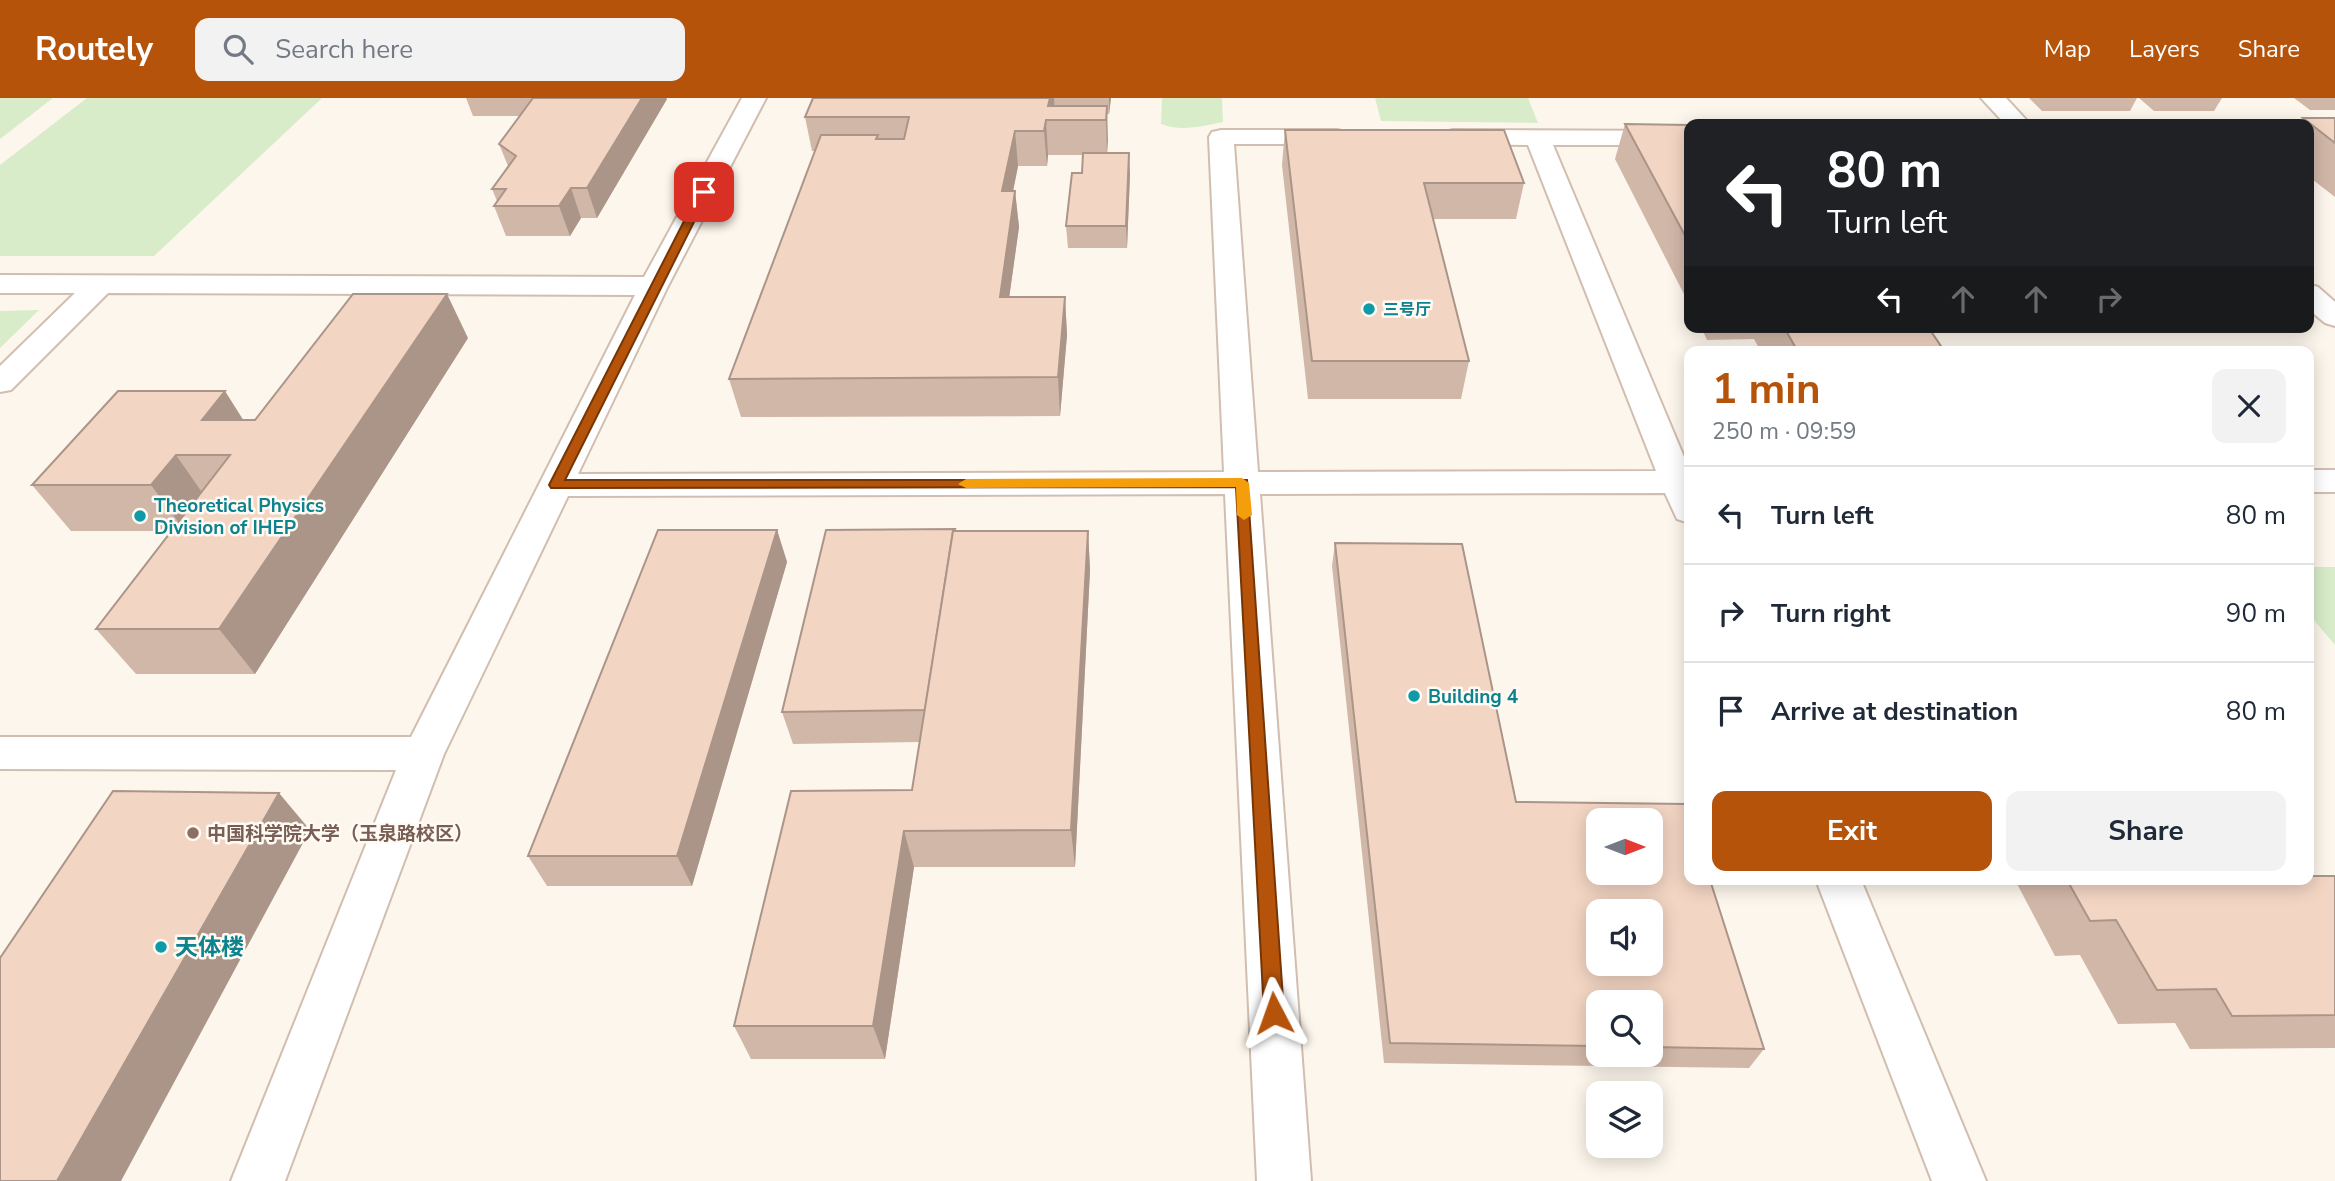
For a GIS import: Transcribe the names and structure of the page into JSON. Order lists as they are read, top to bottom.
{
  "places": [
    "三号厅",
    "Theoretical Physics Division of IHEP",
    "Building 4",
    "中国科学院大学（玉泉路校区）",
    "天体楼"
  ],
  "north": "right",
  "page": {
    "header": "Routely",
    "search": "Search here",
    "nav": ["Map", "Layers", "Share"],
    "turn": ["80 m", "Turn left"],
    "heading": ["1 min", "250 m · 09:59"],
    "list": [
      {
        "name": "Turn left",
        "value": "80 m"
      },
      {
        "name": "Turn right",
        "value": "90 m"
      },
      {
        "name": "Arrive at destination",
        "value": "80 m"
      }
    ],
    "buttons": ["Exit", "Share"]
  }
}
